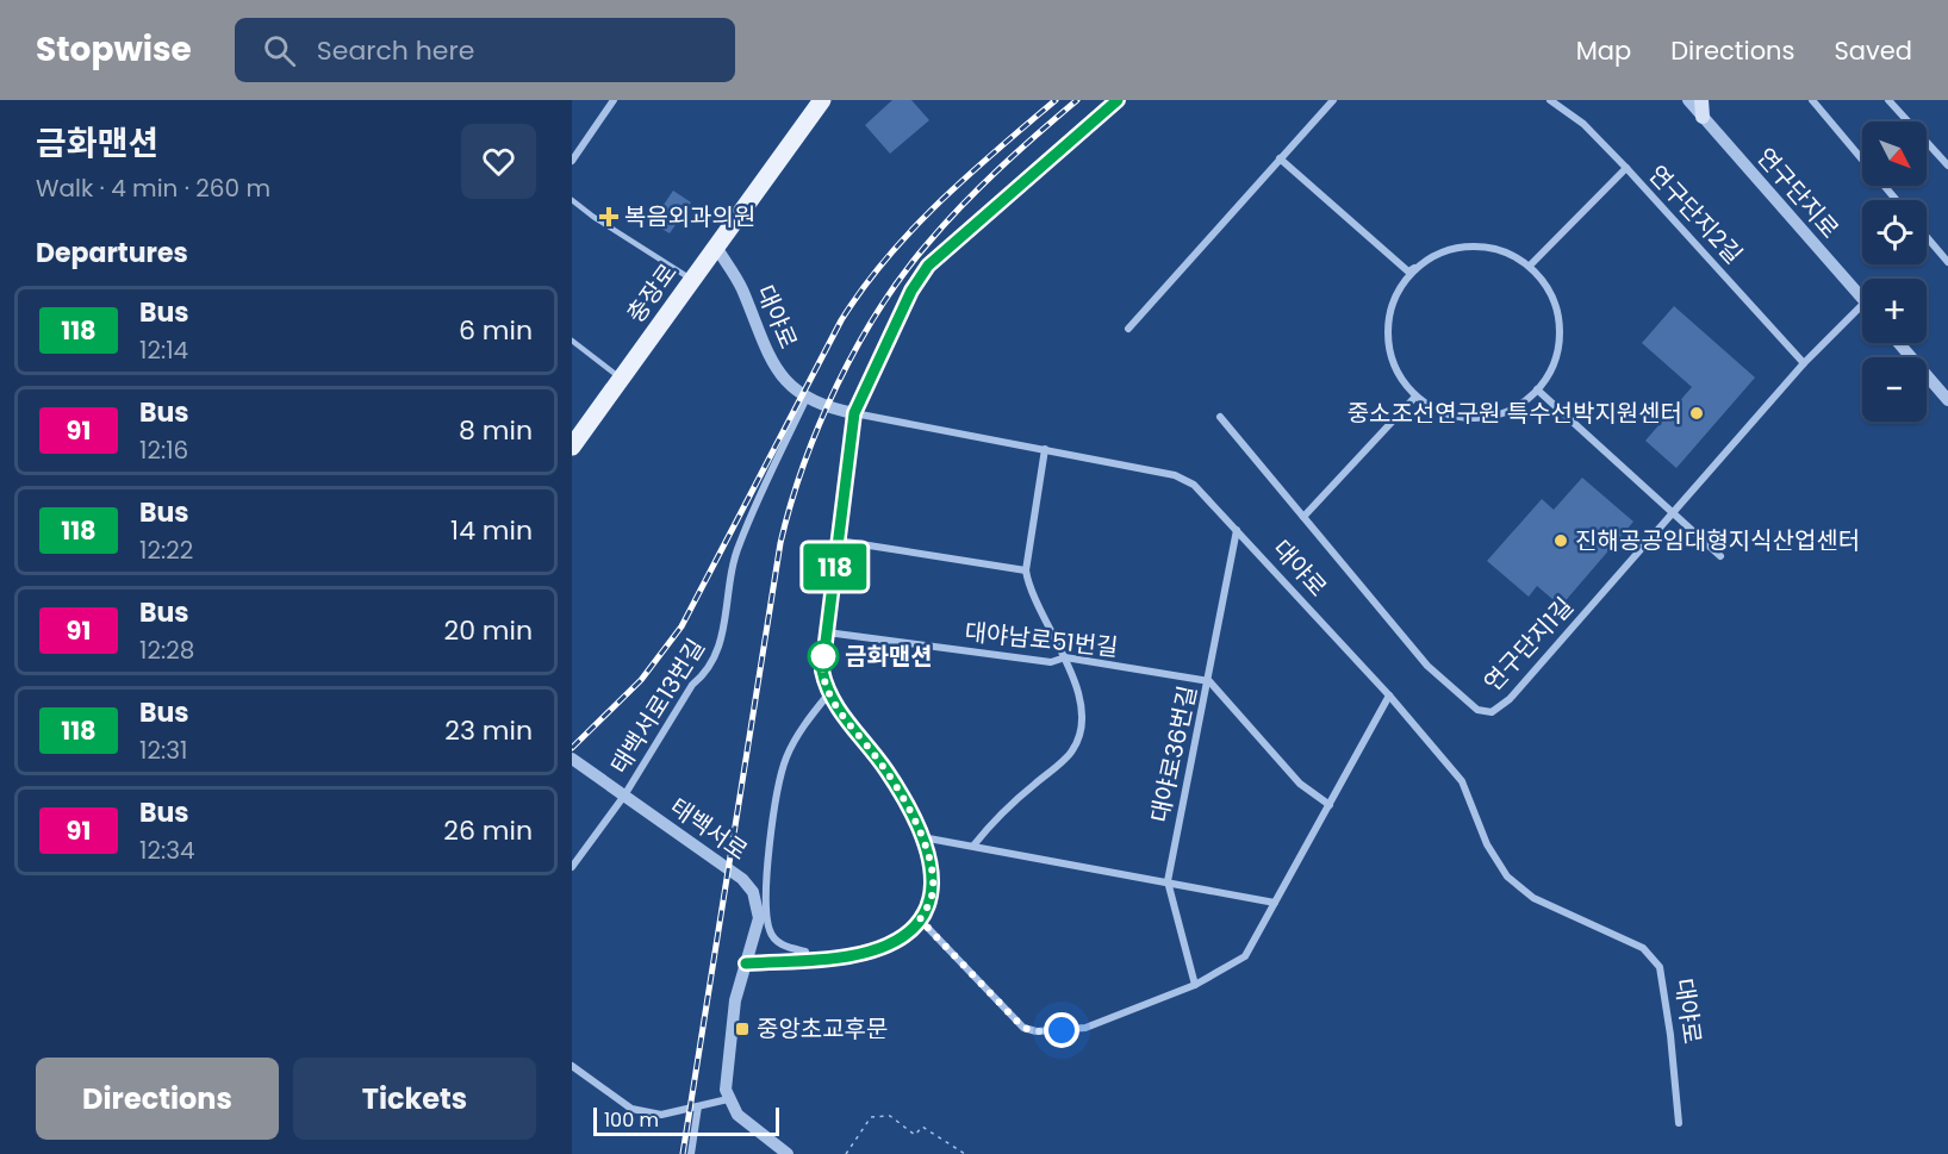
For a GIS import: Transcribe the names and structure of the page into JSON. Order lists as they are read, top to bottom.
{
  "streets": {
    "main road": ["충장로"],
    "street": [
      "연구단지로",
      "연구단지2길",
      "대야로",
      "대야남로51번길",
      "연구단지1길",
      "태백서로13번길",
      "대야로36번길",
      "태백서로"
    ]
  },
  "crossings": [
    ["연구단지2길", "연구단지1길"],
    ["충장로", "대야로"],
    ["대야로", "태백서로13번길"],
    ["대야로", "대야로36번길"],
    ["대야남로51번길", "대야로36번길"],
    ["태백서로13번길", "태백서로"]
  ],
  "places": {
    "health": ["복음외과의원"],
    "other": ["중소조선연구원 특수선박지원센터", "진해공공임대형지식산업센터", "금화맨션"],
    "transit": ["중앙초교후문"]
  },
  "lines": ["bus line 118"],
  "scale_bar": "100 m",
  "north": "bottom right",
  "page": {
    "header": "Stopwise",
    "search": "Search here",
    "nav": ["Map", "Directions", "Saved"],
    "heading": [
      ["금화맨션", "Walk · 4 min · 260 m"],
      "Departures"
    ],
    "on_map": "118",
    "map_buttons": ["+", "−"],
    "list": [
      {
        "mark": "118",
        "name": "Bus",
        "note": "12:14",
        "value": "6 min"
      },
      {
        "mark": "91",
        "name": "Bus",
        "note": "12:16",
        "value": "8 min"
      },
      {
        "mark": "118",
        "name": "Bus",
        "note": "12:22",
        "value": "14 min"
      },
      {
        "mark": "91",
        "name": "Bus",
        "note": "12:28",
        "value": "20 min"
      },
      {
        "mark": "118",
        "name": "Bus",
        "note": "12:31",
        "value": "23 min"
      },
      {
        "mark": "91",
        "name": "Bus",
        "note": "12:34",
        "value": "26 min"
      }
    ],
    "buttons": ["Directions", "Tickets"],
    "scale": "100 m"
  }
}
